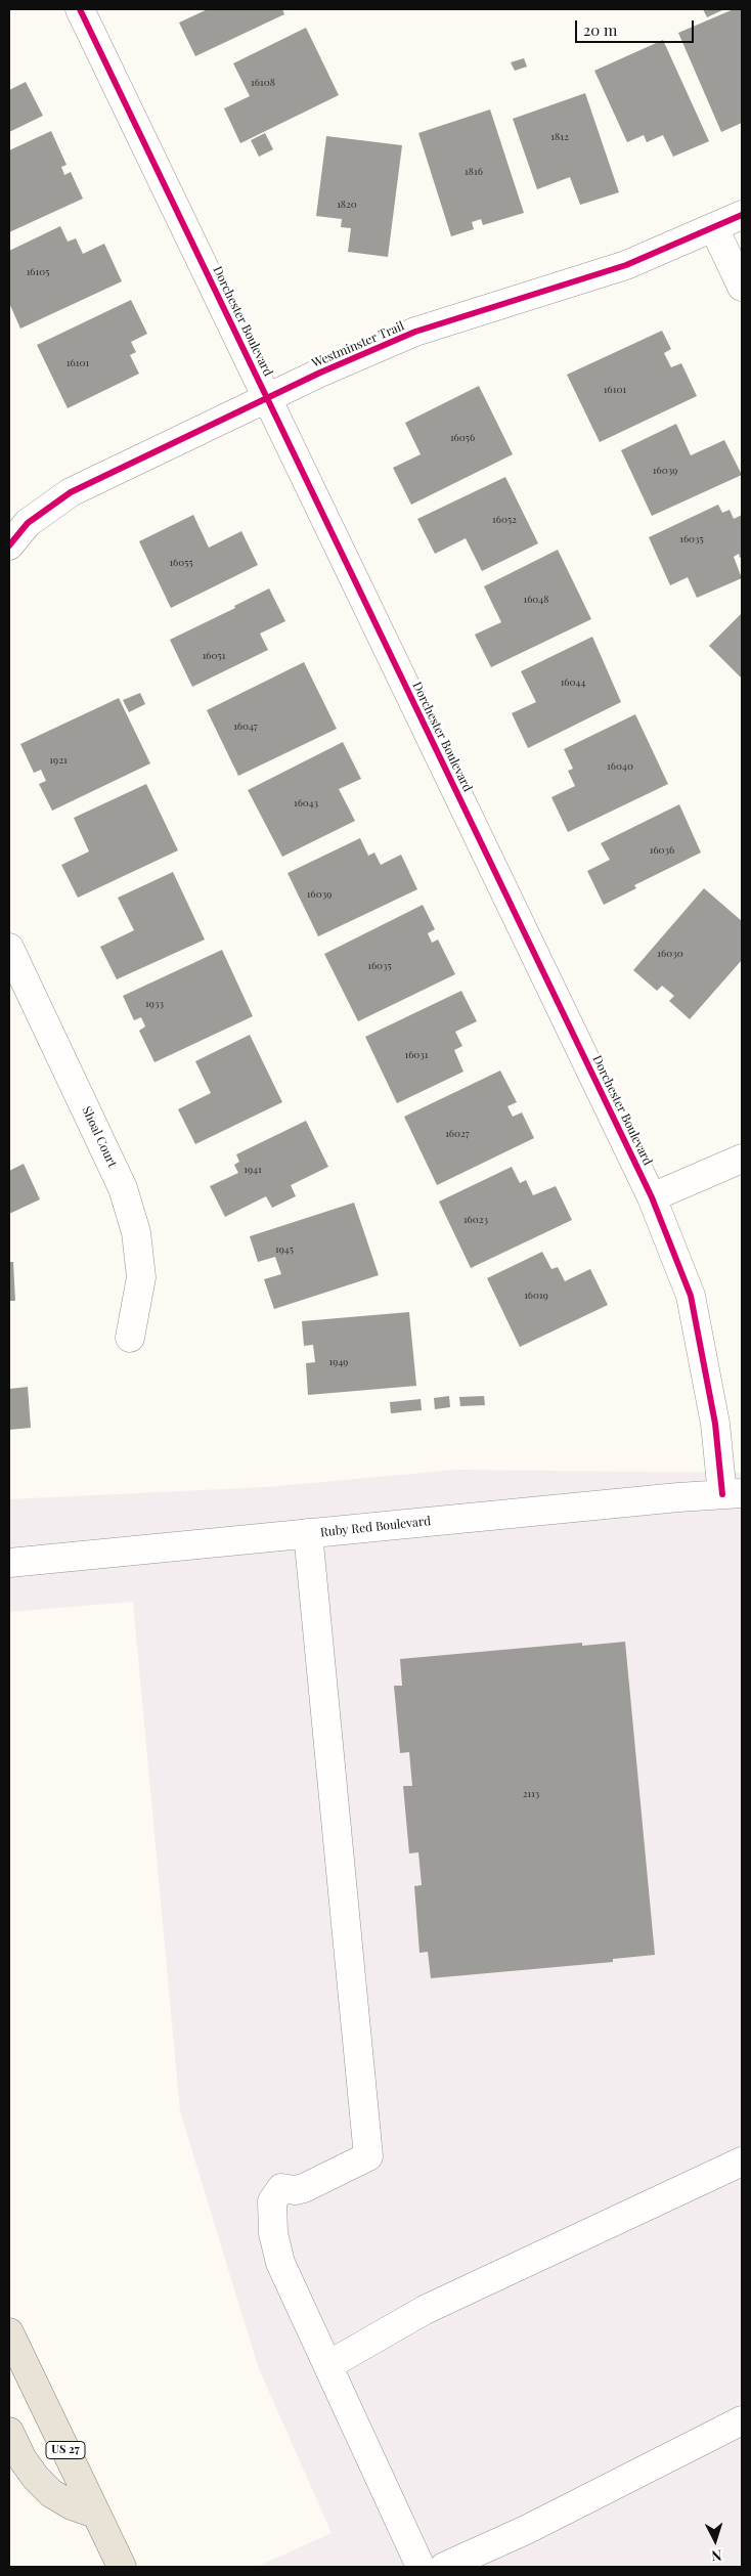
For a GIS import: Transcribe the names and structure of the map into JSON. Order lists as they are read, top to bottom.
{
  "streets": {
    "highway": ["US 27"],
    "street": [
      "Dorchester Boulevard",
      "Westminster Trail",
      "Shoal Court",
      "Ruby Red Boulevard"
    ]
  },
  "crossings": [
    ["Dorchester Boulevard", "Westminster Trail"],
    ["Dorchester Boulevard", "Ruby Red Boulevard"]
  ],
  "house_numbers": [
    "16108",
    "1812",
    "1816",
    "1820",
    "16105",
    "16101",
    "16101",
    "16056",
    "16039",
    "16052",
    "16035",
    "16055",
    "16048",
    "16051",
    "16044",
    "16047",
    "1921",
    "16040",
    "16043",
    "16036",
    "16039",
    "16030",
    "16035",
    "1933",
    "16031",
    "16027",
    "1941",
    "16023",
    "1945",
    "16019",
    "1949",
    "2113"
  ],
  "scale_bar": "20 m",
  "north": "bottom"
}
